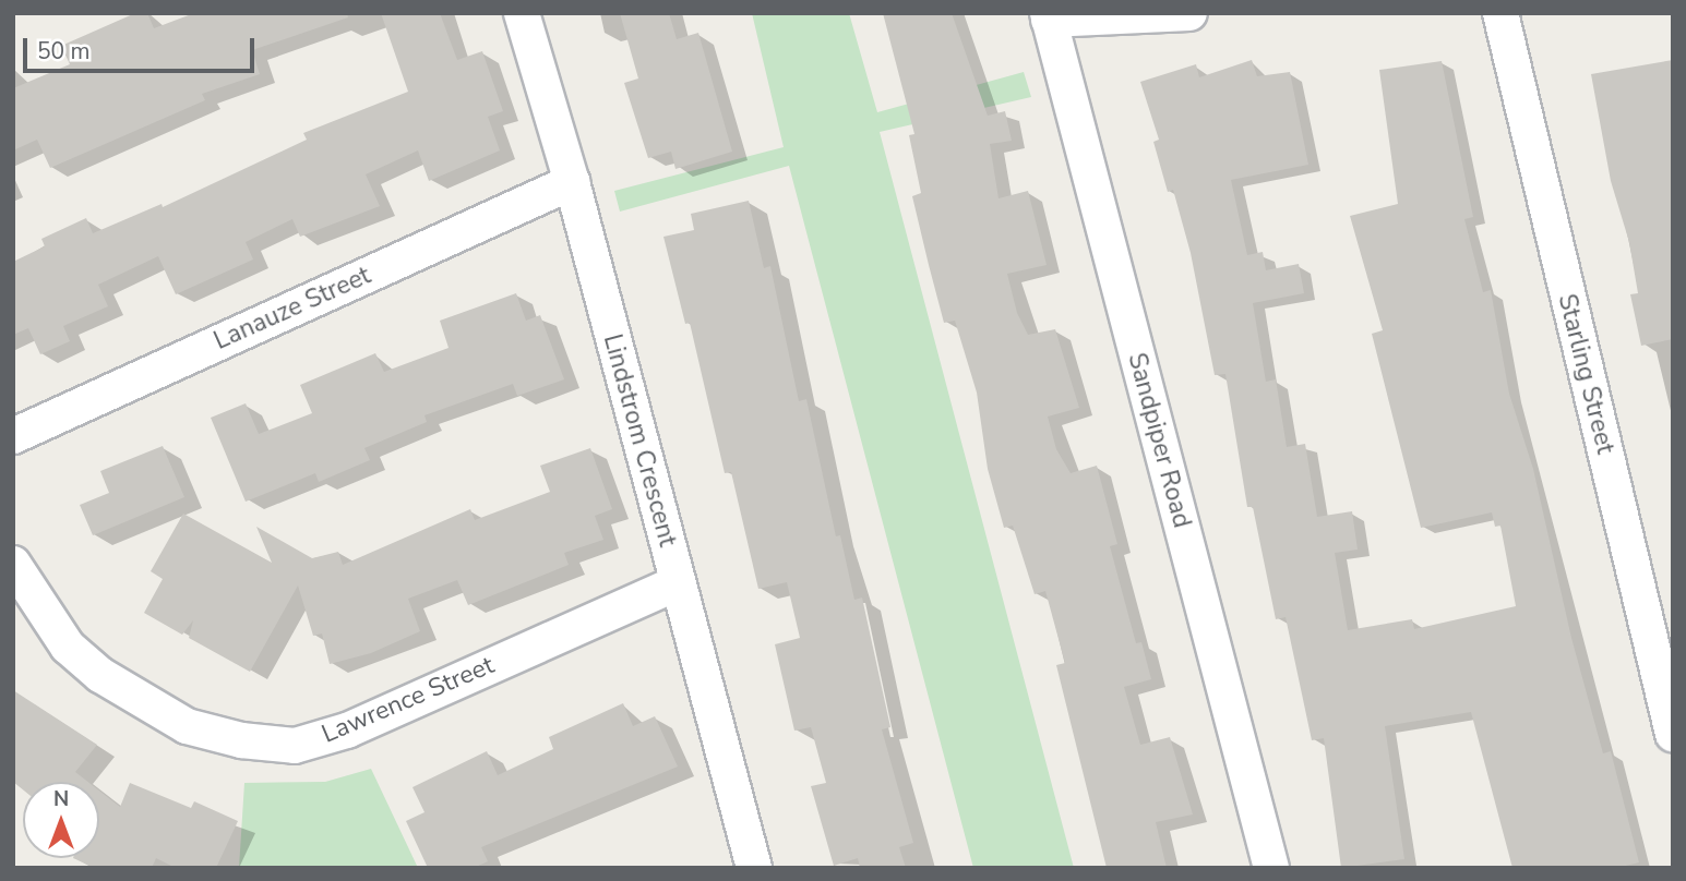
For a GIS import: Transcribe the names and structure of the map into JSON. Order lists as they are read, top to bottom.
{
  "streets": {
    "street": [
      "Lanauze Street",
      "Starling Street",
      "Lindstrom Crescent",
      "Sandpiper Road",
      "Lawrence Street"
    ]
  },
  "crossings": [
    ["Lanauze Street", "Lindstrom Crescent"],
    ["Lindstrom Crescent", "Lawrence Street"]
  ],
  "scale_bar": "50 m",
  "north": "top"
}
